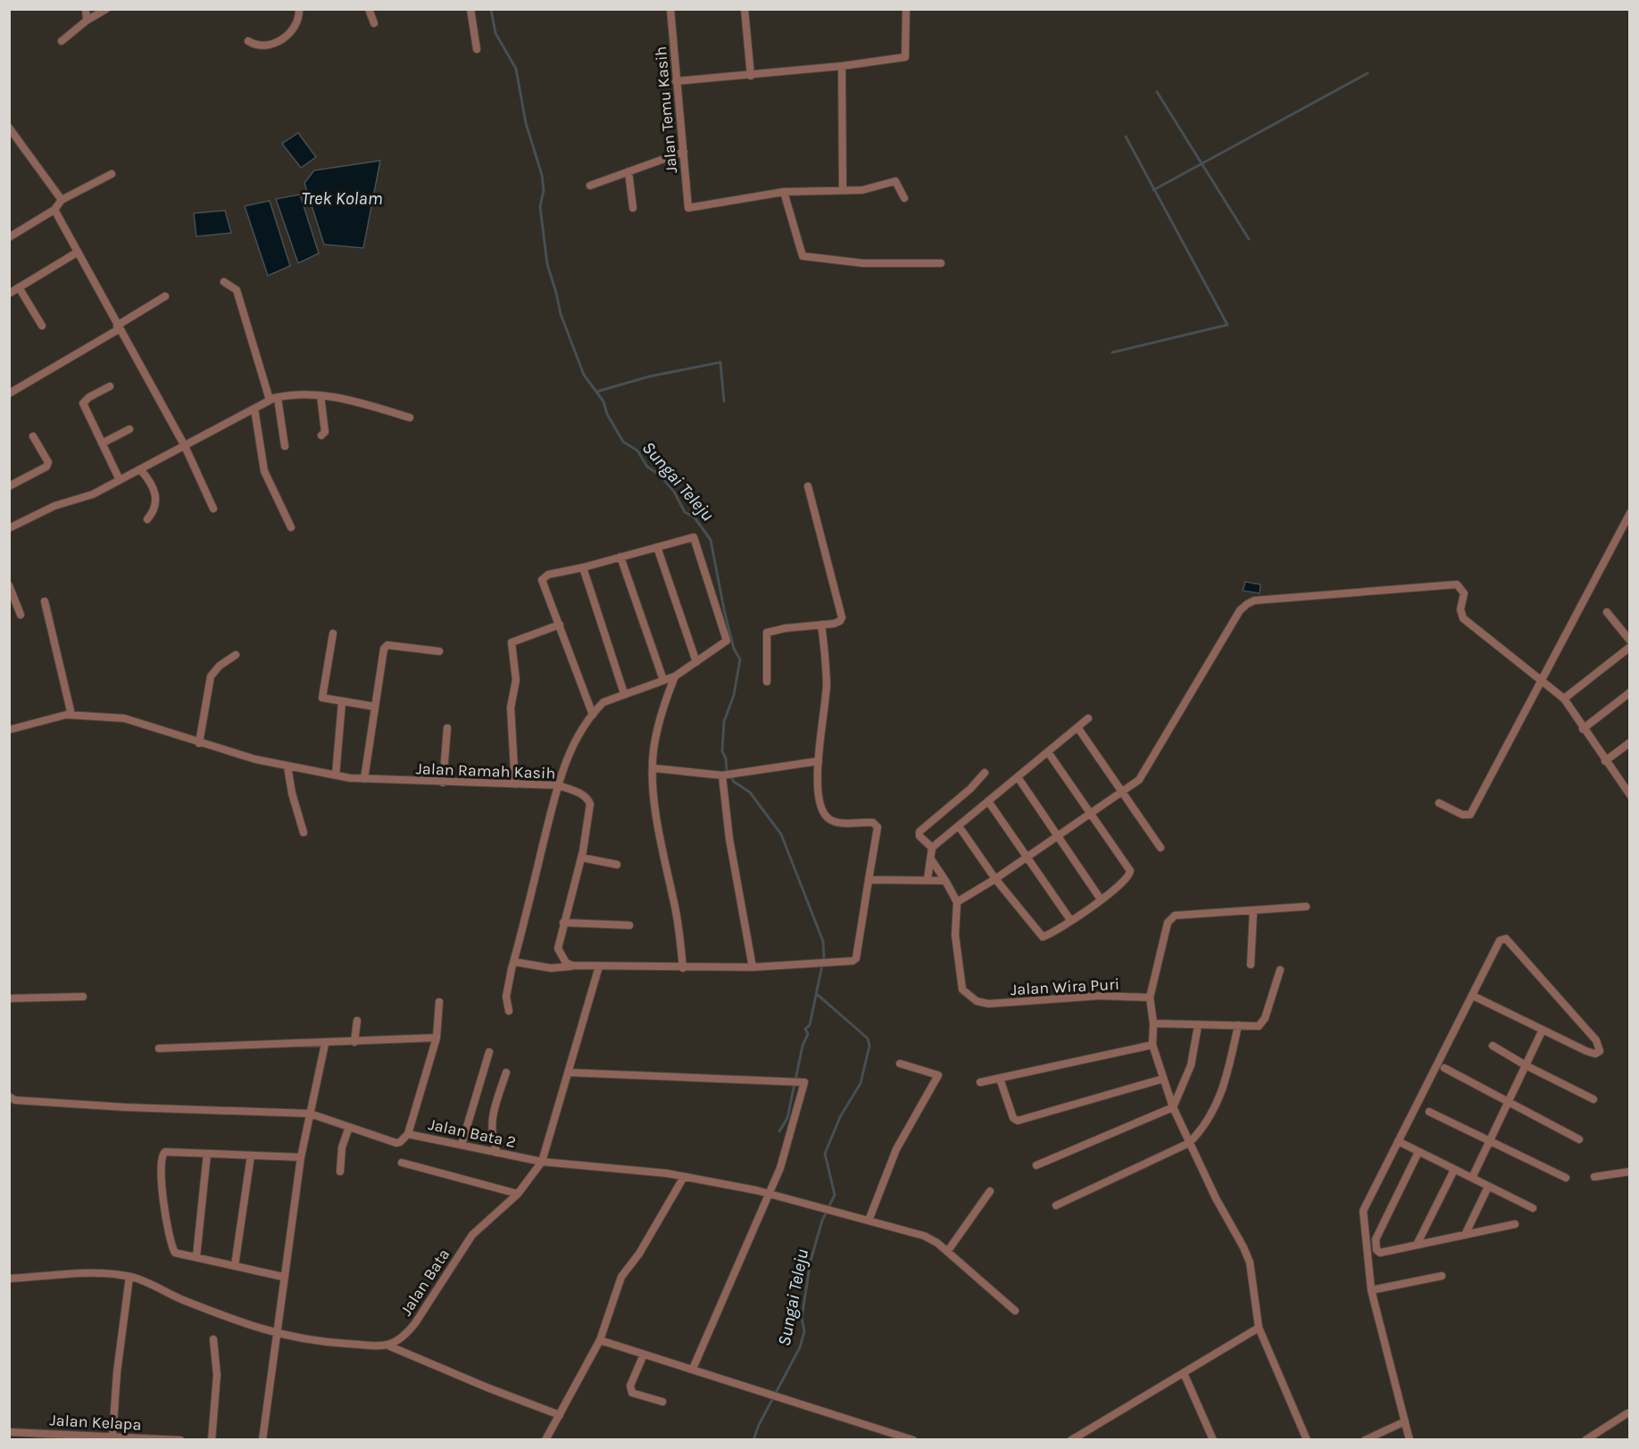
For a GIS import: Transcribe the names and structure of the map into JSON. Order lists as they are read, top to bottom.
{
  "streets": {
    "street": [
      "Jalan Temu Kasih",
      "Jalan Ramah Kasih",
      "Jalan Wira Puri",
      "Jalan Bata 2",
      "Jalan Bata",
      "Jalan Kelapa"
    ]
  },
  "crossings": [
    ["Jalan Bata 2", "Jalan Bata"]
  ],
  "water": ["Trek Kolam", "Sungai Teleju"]
}
